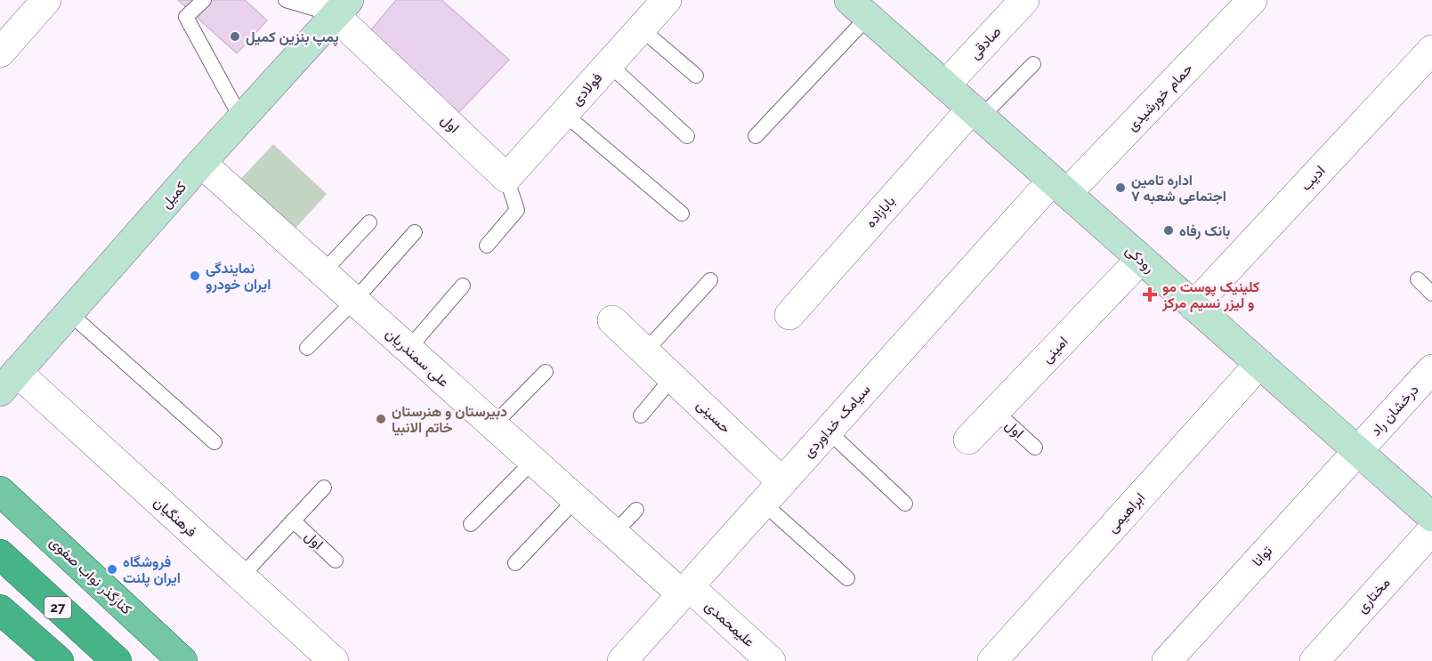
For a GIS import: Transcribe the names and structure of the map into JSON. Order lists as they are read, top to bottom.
{
  "streets": {
    "highway": ["27"],
    "main road": ["کمیل", "رودکی", "کنارگذر نواب صفوی"],
    "street": [
      "صادقی",
      "فولادی",
      "حمام خورشیدی",
      "اول",
      "ادیب",
      "بابازاده",
      "امینی",
      "علی سمندریان",
      "درخشان راد",
      "حسینی",
      "سیامک خداوردی",
      "ابراهیمی",
      "فرهنگیان",
      "توانا",
      "مختاری",
      "علیمحمدی"
    ]
  },
  "crossings": [
    ["صادقی", "رودکی"],
    ["فولادی", "اول"],
    ["حمام خورشیدی", "رودکی"],
    ["حمام خورشیدی", "سیامک خداوردی"],
    ["اول", "کمیل"],
    ["اول", "امینی"],
    ["ادیب", "رودکی"],
    ["کمیل", "علی سمندریان"],
    ["کمیل", "فرهنگیان"],
    ["بابازاده", "رودکی"],
    ["رودکی", "امینی"],
    ["رودکی", "درخشان راد"],
    ["رودکی", "سیامک خداوردی"],
    ["رودکی", "ابراهیمی"],
    ["رودکی", "توانا"],
    ["علی سمندریان", "سیامک خداوردی"],
    ["علی سمندریان", "علیمحمدی"],
    ["درخشان راد", "توانا"],
    ["حسینی", "سیامک خداوردی"],
    ["سیامک خداوردی", "علیمحمدی"]
  ],
  "places": {
    "other": [
      "پمپ بنزین کمیل",
      "اداره تامین اجتماعی شعبه ۷",
      "بانک رفاه",
      "نمایندگی ایران خودرو",
      "دبیرستان و هنرستان خاتم الانبیا",
      "فروشگاه ایران پلنت"
    ],
    "health": ["کلینیک پوست مو و لیزر نسیم مرکز"]
  }
}
